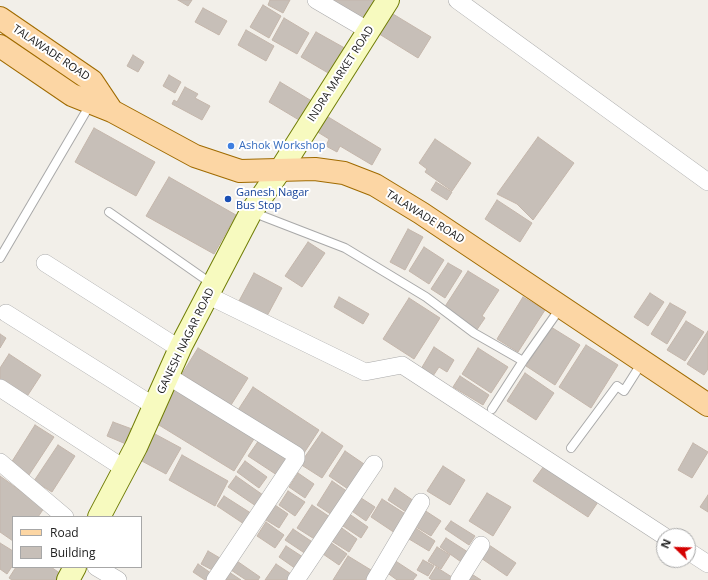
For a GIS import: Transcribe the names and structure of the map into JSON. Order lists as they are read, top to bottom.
{
  "streets": {
    "main road": ["TALAWADE ROAD"],
    "street": ["INDRA MARKET ROAD", "GANESH NAGAR ROAD"]
  },
  "crossings": [
    ["TALAWADE ROAD", "INDRA MARKET ROAD"],
    ["TALAWADE ROAD", "GANESH NAGAR ROAD"],
    ["INDRA MARKET ROAD", "GANESH NAGAR ROAD"]
  ],
  "places": ["Ashok Workshop", "Ganesh Nagar Bus Stop"],
  "legend": ["Road", "Building"],
  "north": "top left"
}
